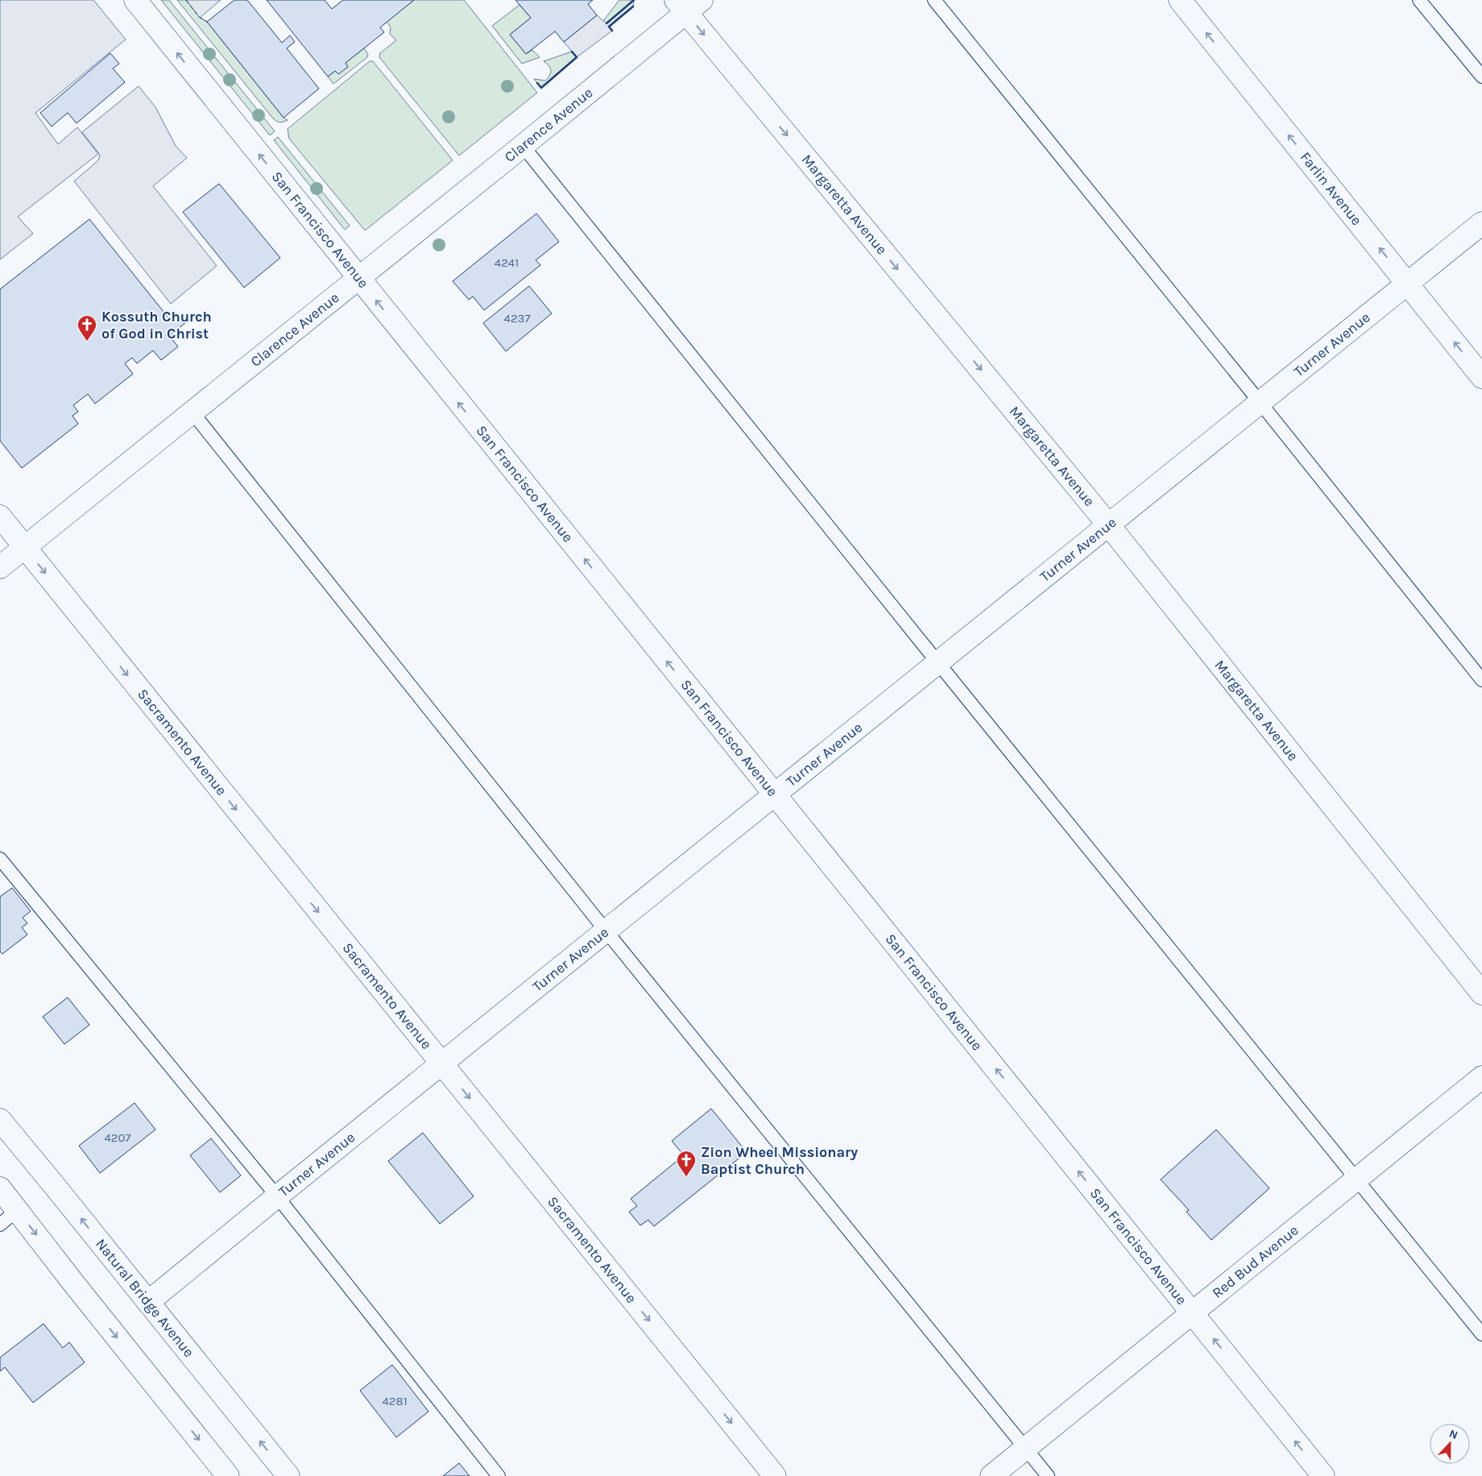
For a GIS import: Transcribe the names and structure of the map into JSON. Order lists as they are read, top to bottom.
{
  "streets": {
    "street": [
      "Clarence Avenue",
      "Farlin Avenue",
      "Margaretta Avenue",
      "San Francisco Avenue",
      "Turner Avenue",
      "Sacramento Avenue",
      "Red Bud Avenue",
      "Natural Bridge Avenue"
    ]
  },
  "crossings": [
    ["Clarence Avenue", "Margaretta Avenue"],
    ["Clarence Avenue", "San Francisco Avenue"],
    ["Clarence Avenue", "Sacramento Avenue"],
    ["Farlin Avenue", "Turner Avenue"],
    ["Margaretta Avenue", "Turner Avenue"],
    ["San Francisco Avenue", "Turner Avenue"],
    ["San Francisco Avenue", "Red Bud Avenue"],
    ["Turner Avenue", "Sacramento Avenue"],
    ["Turner Avenue", "Natural Bridge Avenue"]
  ],
  "one_way": [
    "Farlin Avenue",
    "Margaretta Avenue",
    "San Francisco Avenue",
    "Sacramento Avenue"
  ],
  "places": {
    "church": ["Kossuth Church of God in Christ", "Zion Wheel Missionary Baptist Church"]
  },
  "house_numbers": [
    "4241",
    "4237",
    "4207",
    "4281"
  ],
  "north": "top"
}
